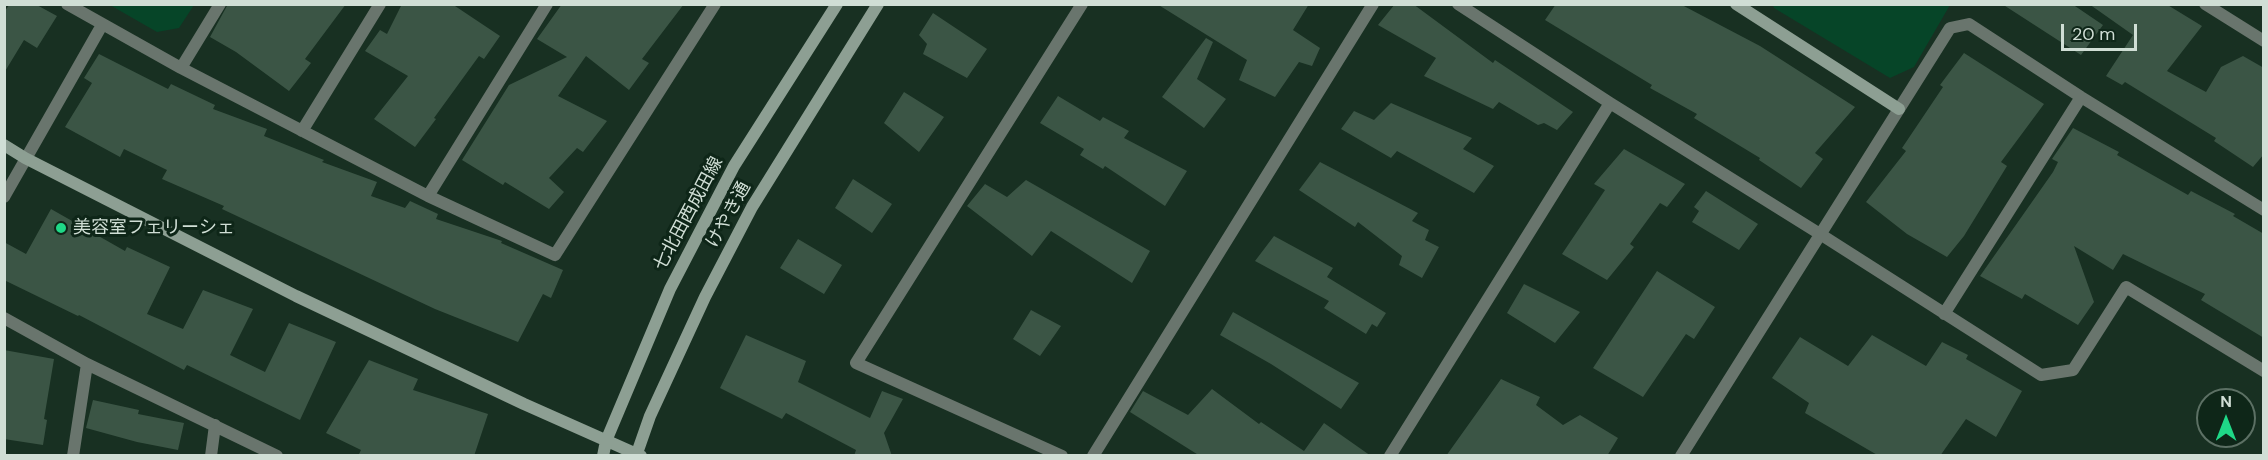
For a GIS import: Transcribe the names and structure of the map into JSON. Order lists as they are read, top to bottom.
{
  "streets": {
    "street": ["七北田西成田線", "けやき通"]
  },
  "places": ["美容室フェリーシェ"],
  "scale_bar": "20 m",
  "north": "top"
}
